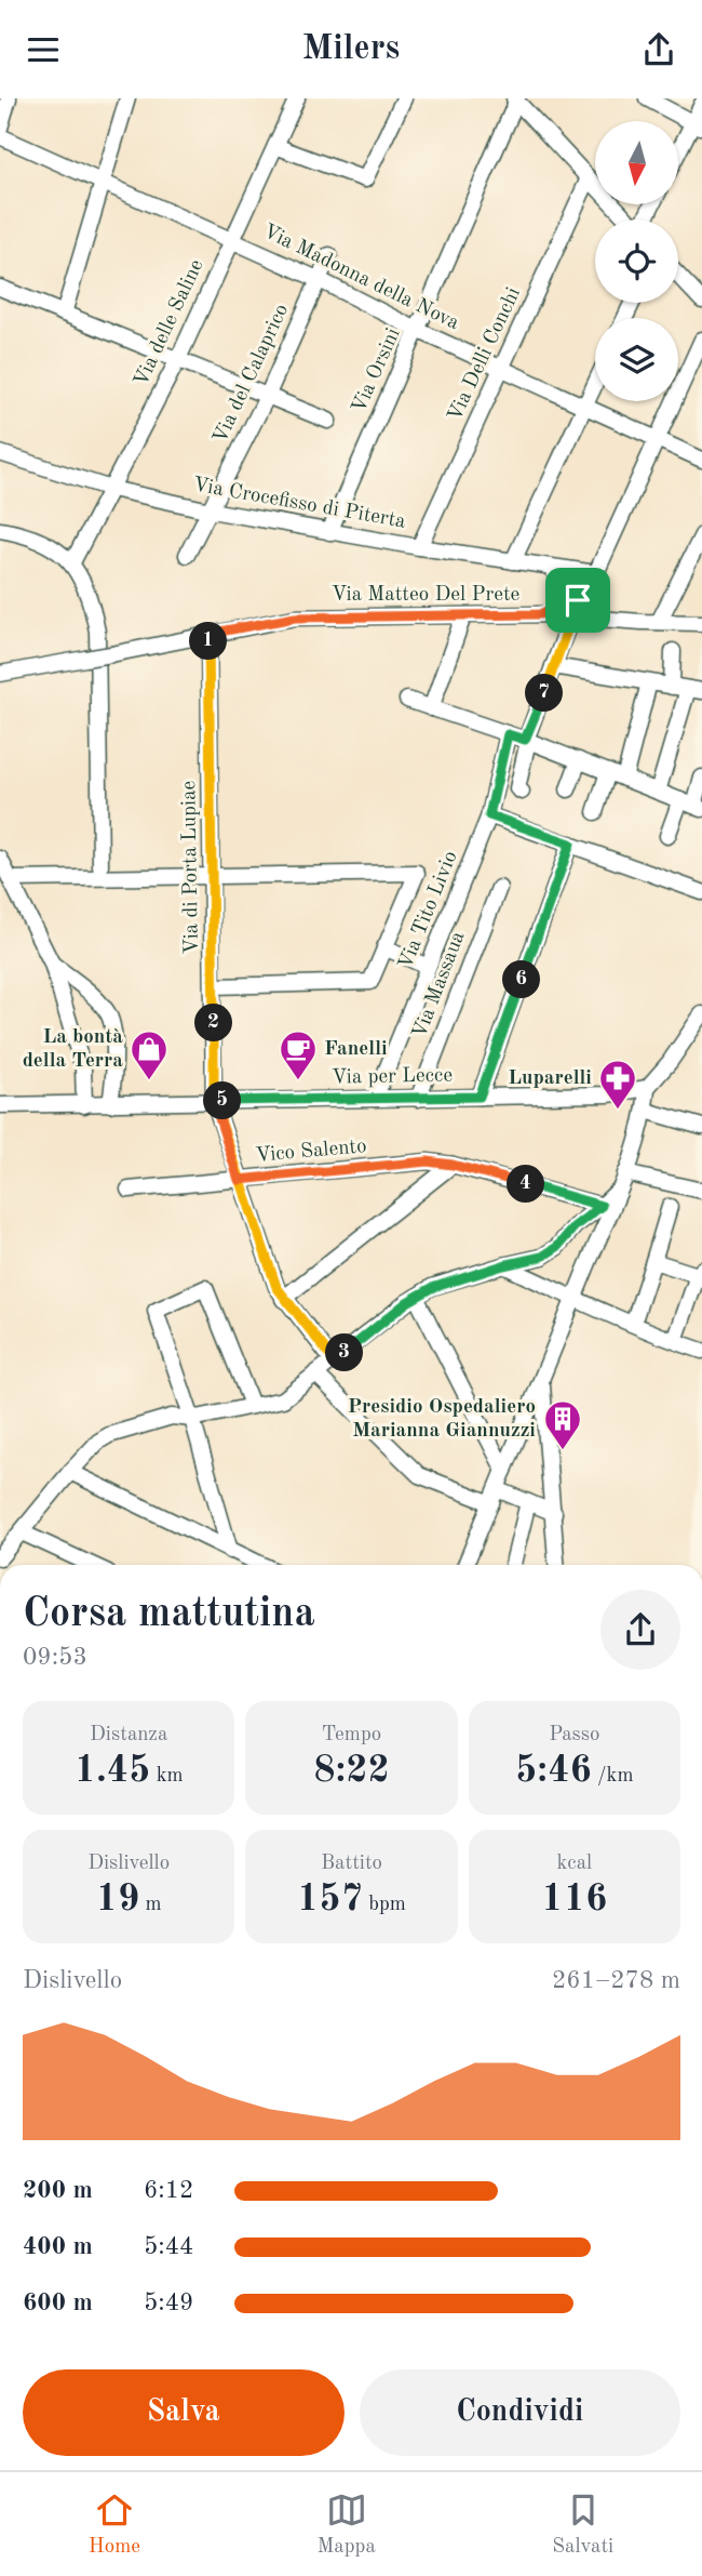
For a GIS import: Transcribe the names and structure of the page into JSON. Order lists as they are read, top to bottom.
{
  "streets": {
    "street": [
      "Via Madonna della Nova",
      "Via delle Saline",
      "Via Delli Conchi",
      "Via Orsini",
      "Via del Calaprico",
      "Via Crocefisso di Piterta",
      "Via Matteo Del Prete",
      "Via di Porta Lupiae",
      "Via Tito Livio",
      "Via Massaua",
      "Via per Lecce",
      "Vico Salento"
    ]
  },
  "crossings": [
    ["Via Madonna della Nova", "Via delle Saline"],
    ["Via Madonna della Nova", "Via Delli Conchi"],
    ["Via Madonna della Nova", "Via Orsini"],
    ["Via Madonna della Nova", "Via del Calaprico"],
    ["Via delle Saline", "Via Crocefisso di Piterta"],
    ["Via Delli Conchi", "Via Crocefisso di Piterta"],
    ["Via Orsini", "Via Crocefisso di Piterta"],
    ["Via del Calaprico", "Via Crocefisso di Piterta"],
    ["Via Matteo Del Prete", "Via di Porta Lupiae"],
    ["Via di Porta Lupiae", "Via per Lecce"],
    ["Via di Porta Lupiae", "Vico Salento"],
    ["Via Tito Livio", "Via per Lecce"],
    ["Via Massaua", "Via per Lecce"]
  ],
  "places": {
    "shop": ["La bontà della Terra"],
    "cafe": ["Fanelli"],
    "pharmacy": ["Luparelli"],
    "building": ["Presidio Ospedaliero Marianna Giannuzzi"]
  },
  "north": "bottom",
  "page": {
    "header": "Milers",
    "pins": [
      "1",
      "7",
      "6",
      "2",
      "5",
      "4",
      "3"
    ],
    "heading": ["Corsa mattutina", "09:53"],
    "stats": [
      ["Distanza", "1.45 km"],
      ["Tempo", "8:22"],
      ["Passo", "5:46 /km"],
      ["Dislivello", "19 m"],
      ["Battito", "157 bpm"],
      ["kcal", "116"]
    ],
    "chart": ["Dislivello", "261–278 m"],
    "list": [
      {
        "name": "200 m",
        "note": "6:12"
      },
      {
        "name": "400 m",
        "note": "5:44"
      },
      {
        "name": "600 m",
        "note": "5:49"
      }
    ],
    "buttons": ["Salva", "Condividi"],
    "tabs": ["Home", "Mappa", "Salvati"]
  }
}
